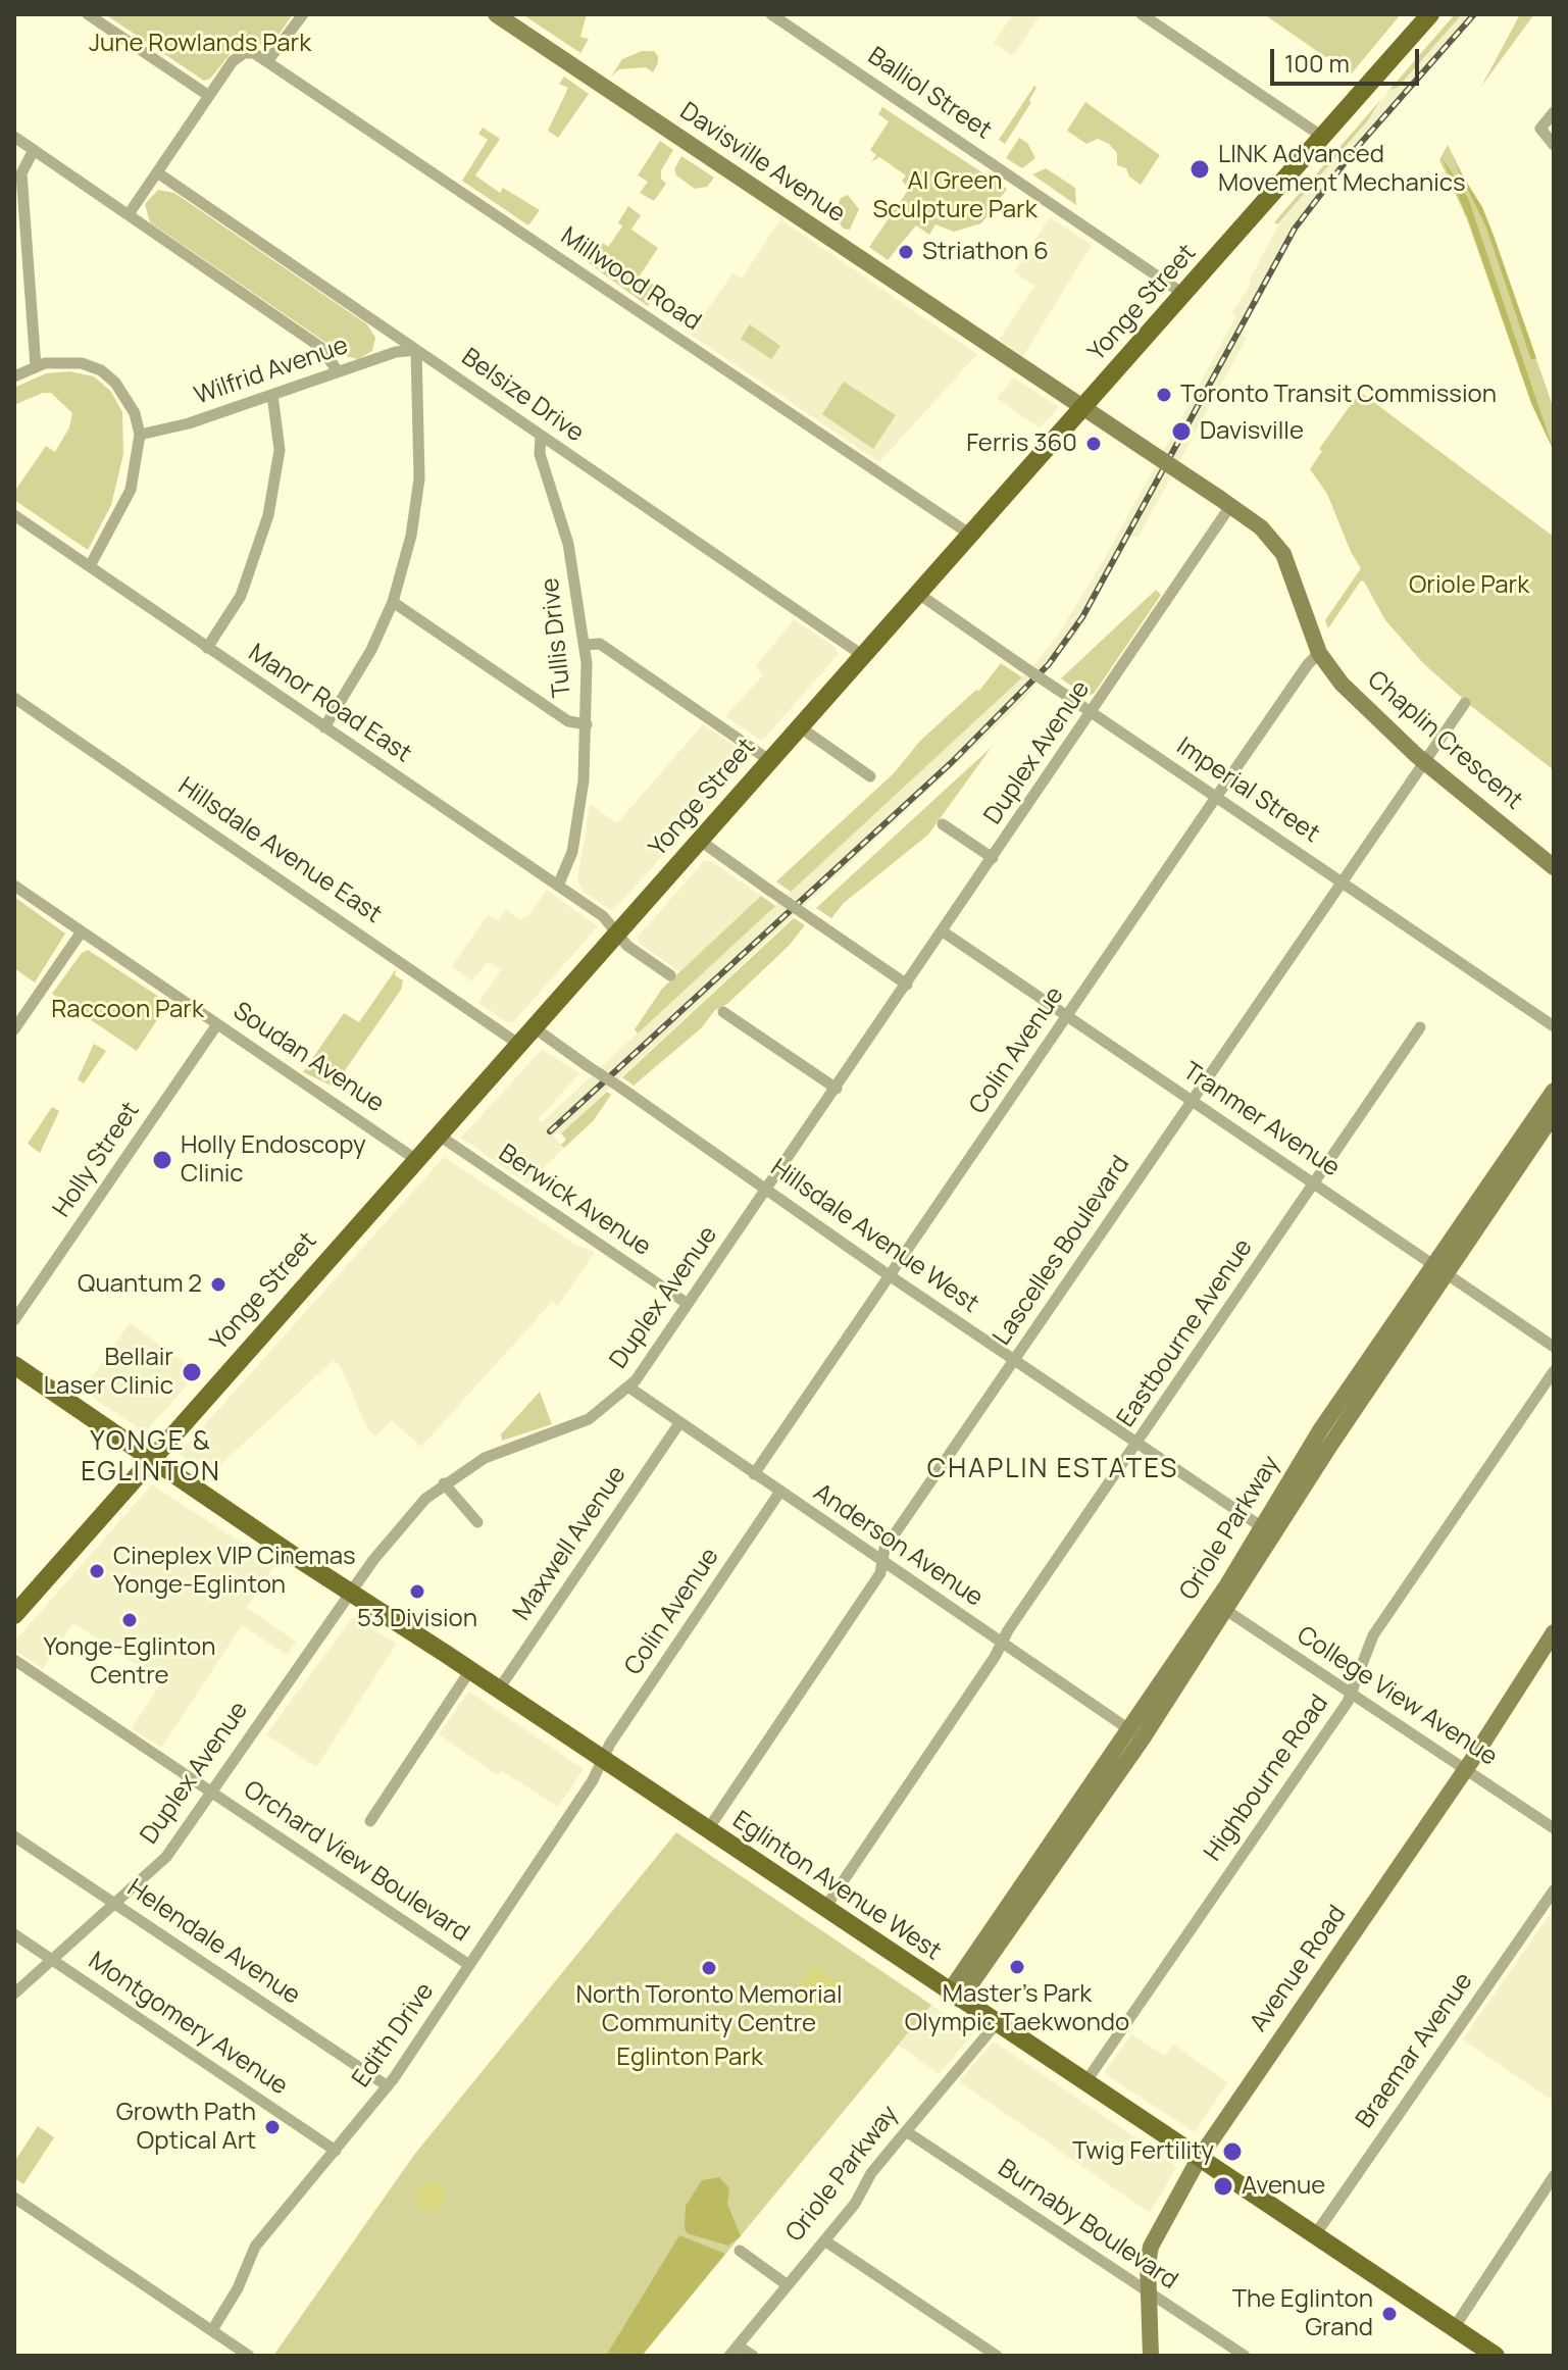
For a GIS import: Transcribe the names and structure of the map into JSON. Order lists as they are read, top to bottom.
{
  "streets": {
    "main road": ["Yonge Street", "Eglinton Avenue West"],
    "street": [
      "Balliol Street",
      "Davisville Avenue",
      "Millwood Road",
      "Wilfrid Avenue",
      "Belsize Drive",
      "Tullis Drive",
      "Manor Road East",
      "Chaplin Crescent",
      "Duplex Avenue",
      "Imperial Street",
      "Hillsdale Avenue East",
      "Colin Avenue",
      "Soudan Avenue",
      "Tranmer Avenue",
      "Holly Street",
      "Berwick Avenue",
      "Hillsdale Avenue West",
      "Lascelles Boulevard",
      "Eastbourne Avenue",
      "Oriole Parkway",
      "Maxwell Avenue",
      "Anderson Avenue",
      "College View Avenue",
      "Highbourne Road",
      "Orchard View Boulevard",
      "Helendale Avenue",
      "Avenue Road",
      "Montgomery Avenue",
      "Edith Drive",
      "Braemar Avenue",
      "Burnaby Boulevard"
    ]
  },
  "crossings": [
    ["Balliol Street", "Yonge Street"],
    ["Davisville Avenue", "Yonge Street"],
    ["Davisville Avenue", "Chaplin Crescent"],
    ["Millwood Road", "Yonge Street"],
    ["Yonge Street", "Belsize Drive"],
    ["Yonge Street", "Manor Road East"],
    ["Yonge Street", "Chaplin Crescent"],
    ["Yonge Street", "Imperial Street"],
    ["Yonge Street", "Hillsdale Avenue East"],
    ["Yonge Street", "Soudan Avenue"],
    ["Yonge Street", "Berwick Avenue"],
    ["Yonge Street", "Hillsdale Avenue West"],
    ["Yonge Street", "Eglinton Avenue West"],
    ["Wilfrid Avenue", "Belsize Drive"],
    ["Belsize Drive", "Tullis Drive"],
    ["Tullis Drive", "Manor Road East"],
    ["Chaplin Crescent", "Duplex Avenue"],
    ["Chaplin Crescent", "Colin Avenue"],
    ["Chaplin Crescent", "Lascelles Boulevard"],
    ["Duplex Avenue", "Imperial Street"],
    ["Duplex Avenue", "Tranmer Avenue"],
    ["Duplex Avenue", "Berwick Avenue"],
    ["Duplex Avenue", "Hillsdale Avenue West"],
    ["Duplex Avenue", "Anderson Avenue"],
    ["Duplex Avenue", "Orchard View Boulevard"],
    ["Duplex Avenue", "Eglinton Avenue West"],
    ["Duplex Avenue", "Helendale Avenue"],
    ["Duplex Avenue", "Montgomery Avenue"],
    ["Imperial Street", "Colin Avenue"],
    ["Imperial Street", "Lascelles Boulevard"],
    ["Colin Avenue", "Tranmer Avenue"],
    ["Colin Avenue", "Hillsdale Avenue West"],
    ["Colin Avenue", "Anderson Avenue"],
    ["Colin Avenue", "Eglinton Avenue West"],
    ["Colin Avenue", "Edith Drive"],
    ["Soudan Avenue", "Holly Street"],
    ["Tranmer Avenue", "Lascelles Boulevard"],
    ["Tranmer Avenue", "Eastbourne Avenue"],
    ["Tranmer Avenue", "Oriole Parkway"],
    ["Hillsdale Avenue West", "Lascelles Boulevard"],
    ["Hillsdale Avenue West", "Eastbourne Avenue"],
    ["Hillsdale Avenue West", "Oriole Parkway"],
    ["Lascelles Boulevard", "Anderson Avenue"],
    ["Lascelles Boulevard", "Eglinton Avenue West"],
    ["Eastbourne Avenue", "Anderson Avenue"],
    ["Eastbourne Avenue", "Eglinton Avenue West"],
    ["Oriole Parkway", "Anderson Avenue"],
    ["Oriole Parkway", "College View Avenue"],
    ["Oriole Parkway", "Eglinton Avenue West"],
    ["Oriole Parkway", "Burnaby Boulevard"],
    ["Maxwell Avenue", "Anderson Avenue"],
    ["Maxwell Avenue", "Eglinton Avenue West"],
    ["College View Avenue", "Highbourne Road"],
    ["College View Avenue", "Avenue Road"],
    ["Highbourne Road", "Eglinton Avenue West"],
    ["Orchard View Boulevard", "Edith Drive"],
    ["Eglinton Avenue West", "Avenue Road"],
    ["Eglinton Avenue West", "Edith Drive"],
    ["Eglinton Avenue West", "Braemar Avenue"],
    ["Helendale Avenue", "Edith Drive"],
    ["Avenue Road", "Burnaby Boulevard"],
    ["Montgomery Avenue", "Edith Drive"]
  ],
  "districts": ["YONGE & EGLINTON", "CHAPLIN ESTATES"],
  "parks": [
    "June Rowlands Park",
    "Al Green Sculpture Park",
    "Oriole Park",
    "Raccoon Park",
    "Eglinton Park"
  ],
  "places": [
    "LINK Advanced Movement Mechanics",
    "Striathon 6",
    "Toronto Transit Commission",
    "Davisville",
    "Ferris 360",
    "Holly Endoscopy Clinic",
    "Quantum 2",
    "Bellair Laser Clinic",
    "Cineplex VIP Cinemas Yonge-Eglinton",
    "53 Division",
    "Yonge-Eglinton Centre",
    "Master’s Park Olympic Taekwondo",
    "North Toronto Memorial Community Centre",
    "Growth Path Optical Art",
    "Twig Fertility",
    "Avenue",
    "The Eglinton Grand"
  ],
  "scale_bar": "100 m"
}
